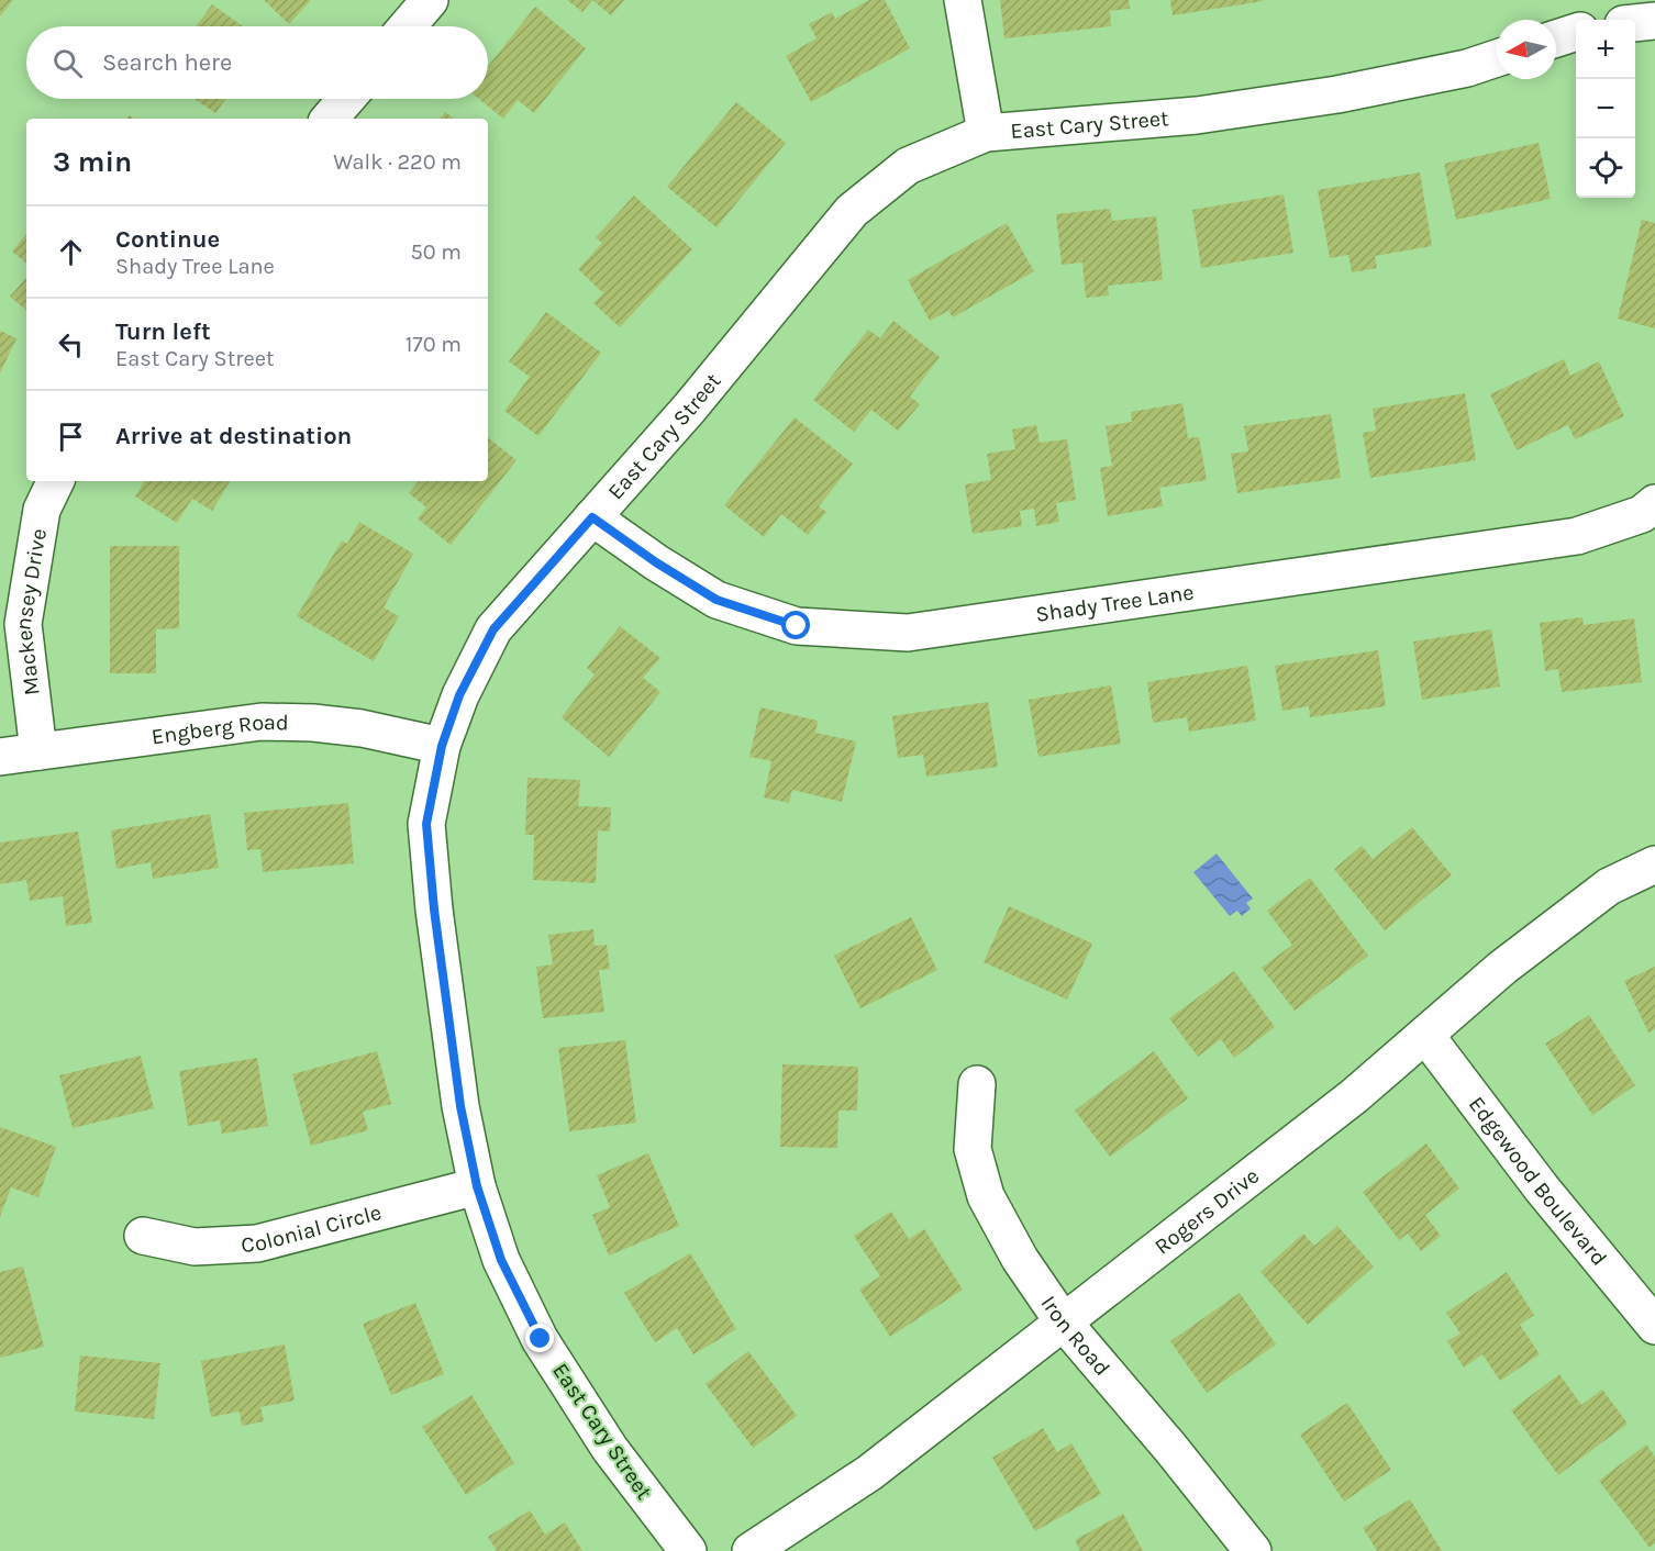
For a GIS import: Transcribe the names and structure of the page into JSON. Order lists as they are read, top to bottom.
{
  "streets": {
    "street": [
      "East Cary Street",
      "Shady Tree Lane",
      "Mackensey Drive",
      "Engberg Road",
      "Edgewood Boulevard",
      "Rogers Drive",
      "Colonial Circle",
      "Iron Road"
    ]
  },
  "crossings": [
    ["East Cary Street", "Shady Tree Lane"],
    ["East Cary Street", "Engberg Road"],
    ["East Cary Street", "Colonial Circle"],
    ["Mackensey Drive", "Engberg Road"],
    ["Edgewood Boulevard", "Rogers Drive"],
    ["Rogers Drive", "Iron Road"]
  ],
  "north": "left",
  "page": {
    "map_buttons": ["+", "−"],
    "search": "Search here",
    "heading": ["3 min", "Walk · 220 m"],
    "list": [
      ["Continue", "Shady Tree Lane", "50 m"],
      ["Turn left", "East Cary Street", "170 m"],
      "Arrive at destination"
    ]
  }
}
